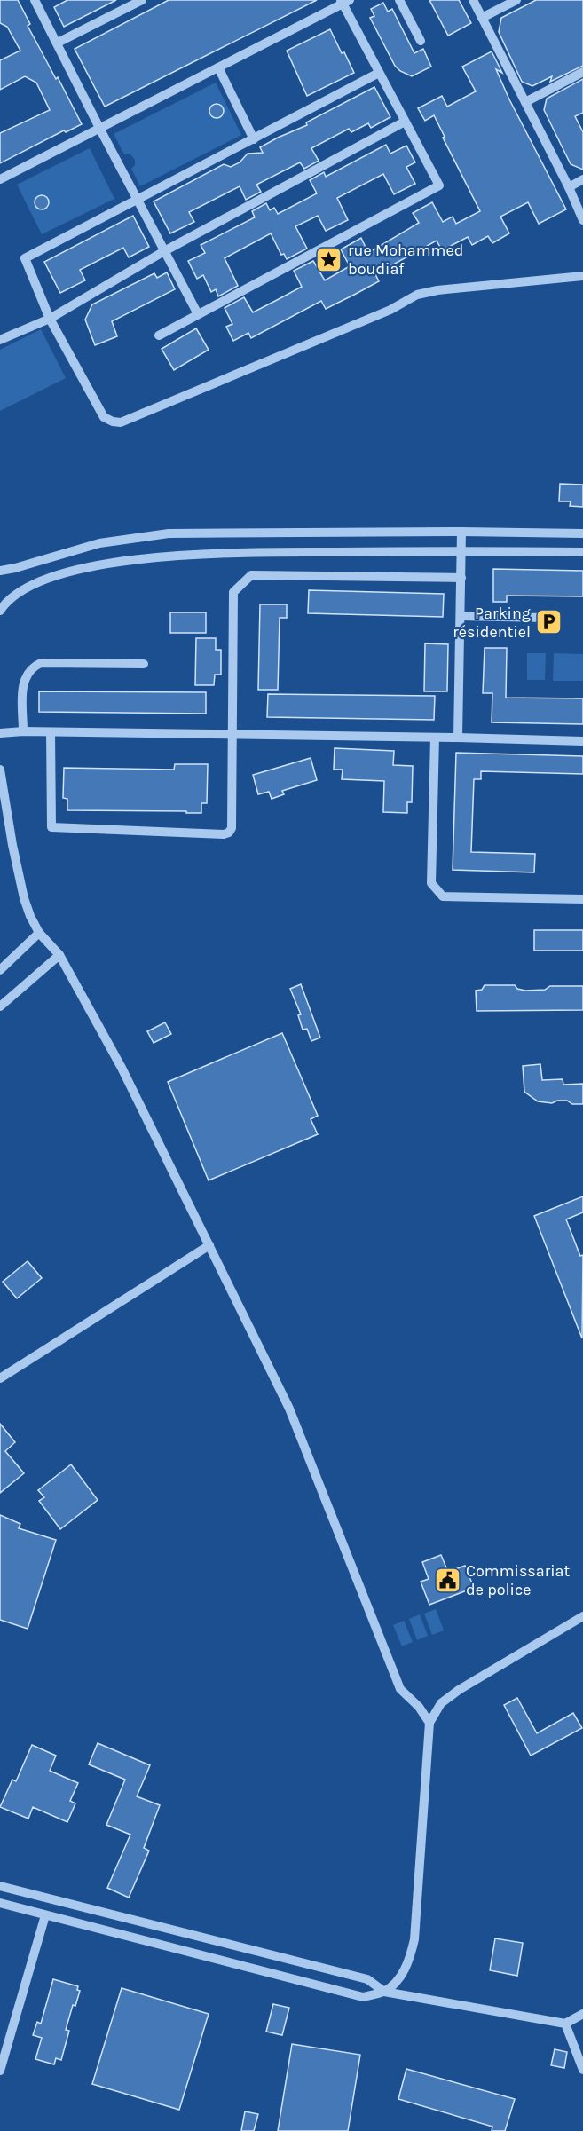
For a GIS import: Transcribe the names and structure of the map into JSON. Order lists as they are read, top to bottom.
{
  "places": {
    "place": ["rue Mohammed boudiaf"],
    "parking": ["Parking résidentiel"],
    "public building": ["Commissariat de police"]
  }
}
